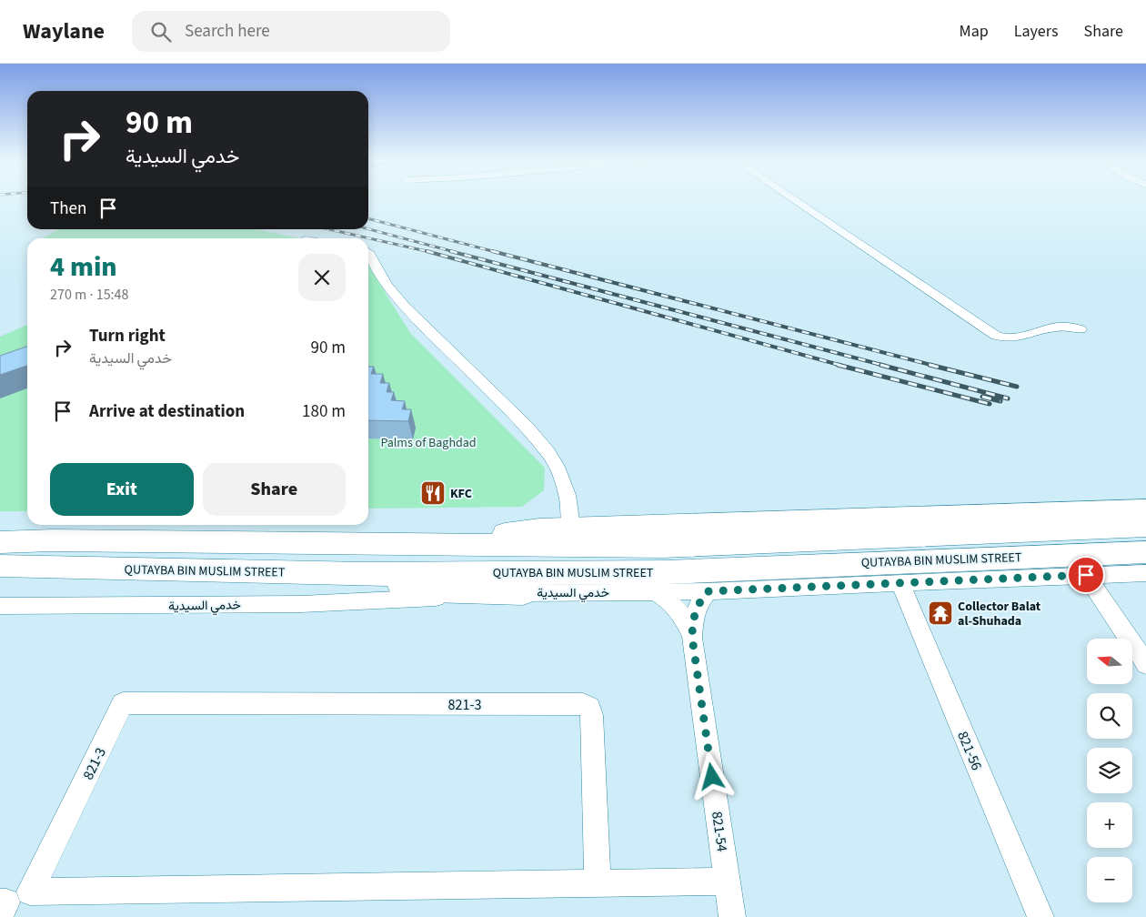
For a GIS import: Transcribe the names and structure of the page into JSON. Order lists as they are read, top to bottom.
{
  "streets": {
    "highway": ["QUTAYBA BIN MUSLIM STREET"],
    "street": [
      "خدمي السيدية",
      "821-3",
      "821-56",
      "821-54"
    ]
  },
  "crossings": [
    ["خدمي السيدية", "821-56"],
    ["خدمي السيدية", "821-54"],
    ["821-3", "821-54"]
  ],
  "parks": ["Palms of Baghdad"],
  "places": {
    "restaurant": ["KFC"],
    "temple": ["Collector Balat al-Shuhada"]
  },
  "north": "left",
  "page": {
    "header": "Waylane",
    "search": "Search here",
    "nav": ["Map", "Layers", "Share"],
    "turn": ["90 m", "خدمي السيدية"],
    "then": "Then",
    "heading": ["4 min", "270 m · 15:48"],
    "list": [
      {
        "name": "Turn right",
        "note": "خدمي السيدية",
        "value": "90 m"
      },
      {
        "name": "Arrive at destination",
        "value": "180 m"
      }
    ],
    "buttons": ["Exit", "Share"],
    "map_buttons": ["+", "−"]
  }
}
